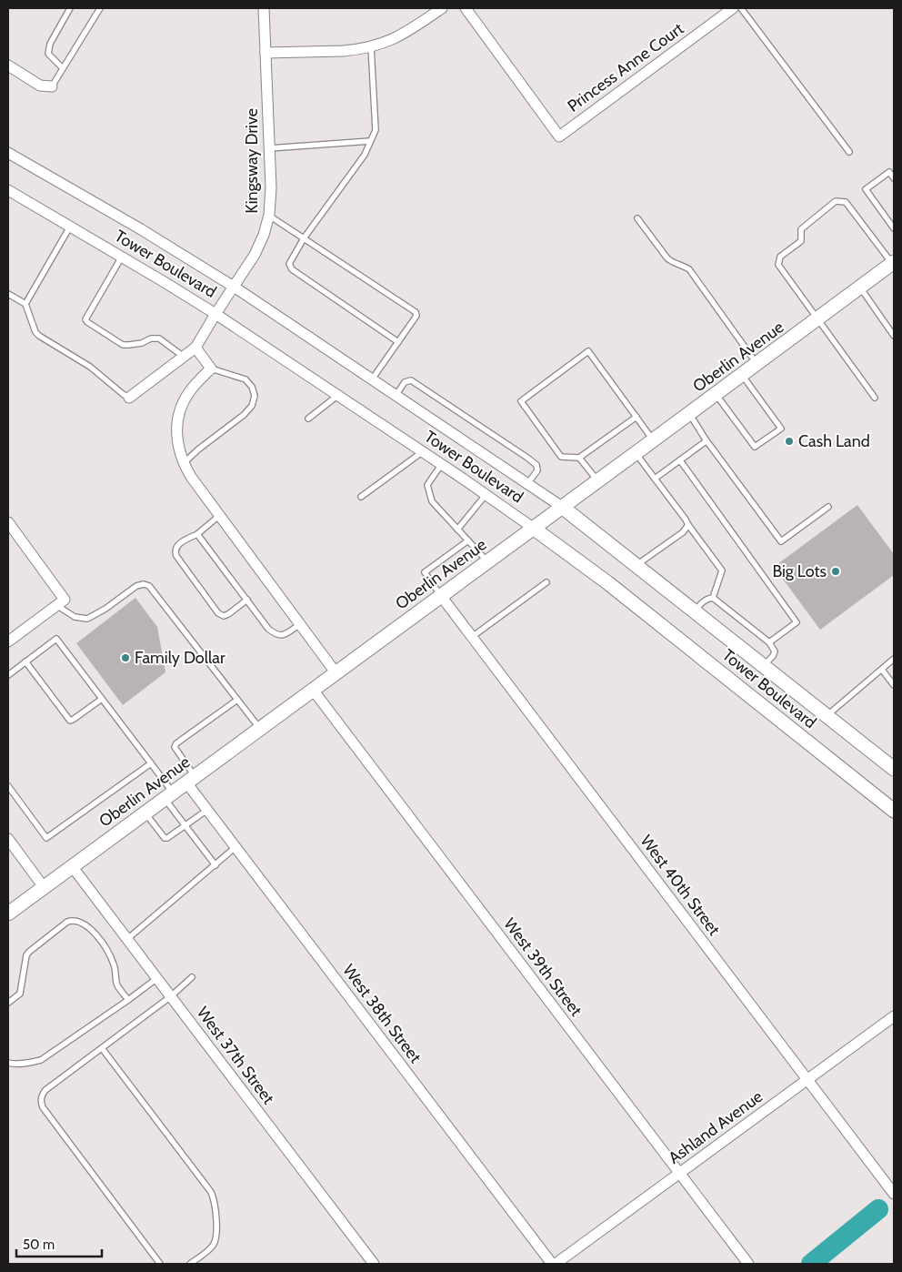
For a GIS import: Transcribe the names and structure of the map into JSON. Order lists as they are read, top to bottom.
{
  "streets": {
    "street": [
      "Princess Anne Court",
      "Kingsway Drive",
      "Tower Boulevard",
      "Oberlin Avenue",
      "West 40th Street",
      "West 39th Street",
      "West 38th Street",
      "West 37th Street",
      "Ashland Avenue"
    ]
  },
  "crossings": [
    ["Kingsway Drive", "Tower Boulevard"],
    ["Tower Boulevard", "Oberlin Avenue"],
    ["Oberlin Avenue", "West 40th Street"],
    ["Oberlin Avenue", "West 39th Street"],
    ["Oberlin Avenue", "West 38th Street"],
    ["Oberlin Avenue", "West 37th Street"],
    ["West 40th Street", "Ashland Avenue"],
    ["West 39th Street", "Ashland Avenue"]
  ],
  "places": ["Cash Land", "Big Lots", "Family Dollar"],
  "scale_bar": "50 m"
}
